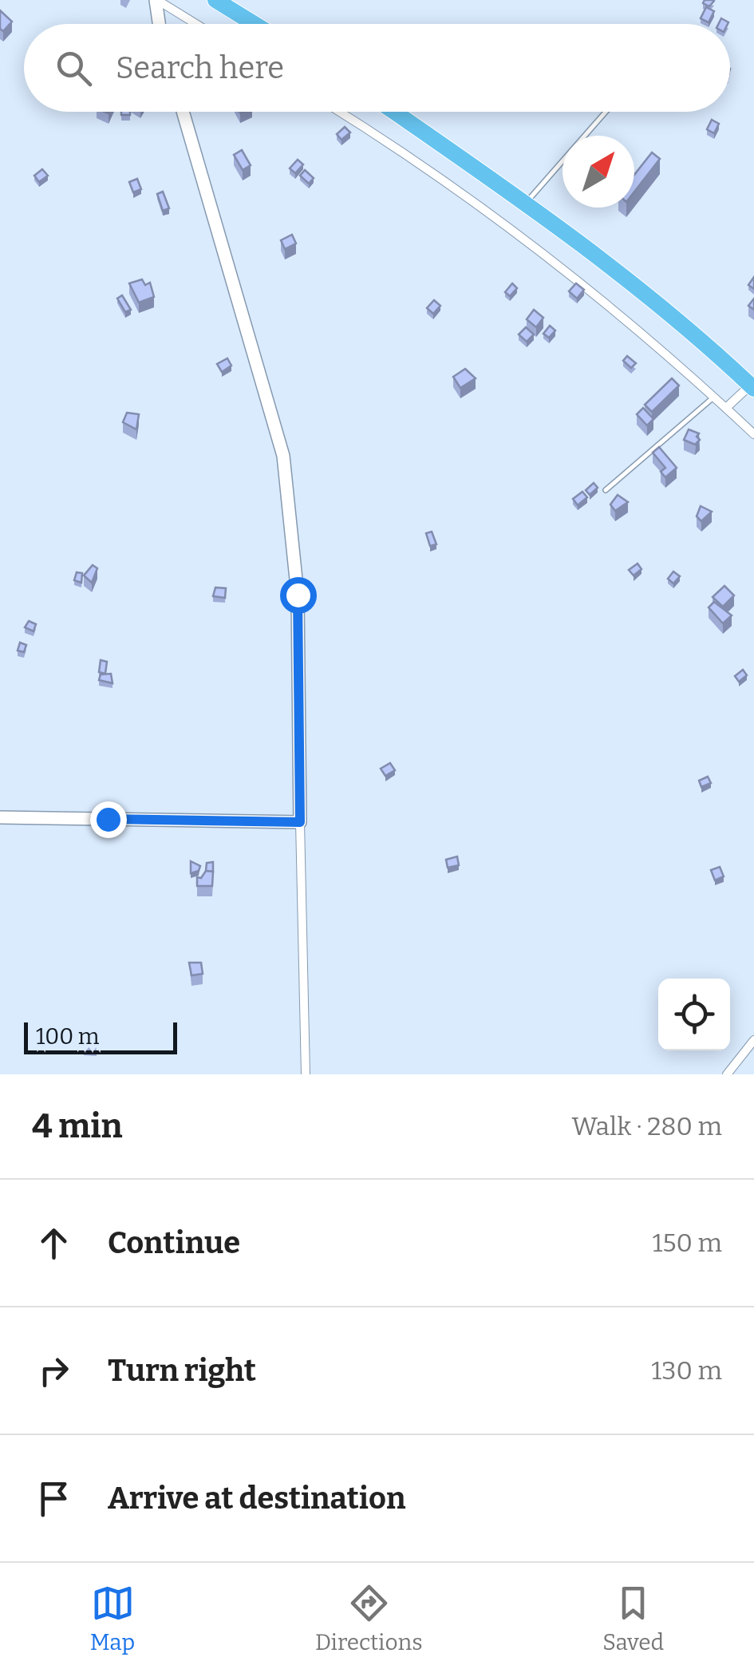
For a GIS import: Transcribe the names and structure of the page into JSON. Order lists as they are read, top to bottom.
{
  "scale_bar": "100 m",
  "north": "top right",
  "page": {
    "search": "Search here",
    "scale": "100 m",
    "heading": ["4 min", "Walk · 280 m"],
    "list": [
      ["Continue", "150 m"],
      ["Turn right", "130 m"],
      "Arrive at destination"
    ],
    "nav": ["Map", "Directions", "Saved"]
  }
}
